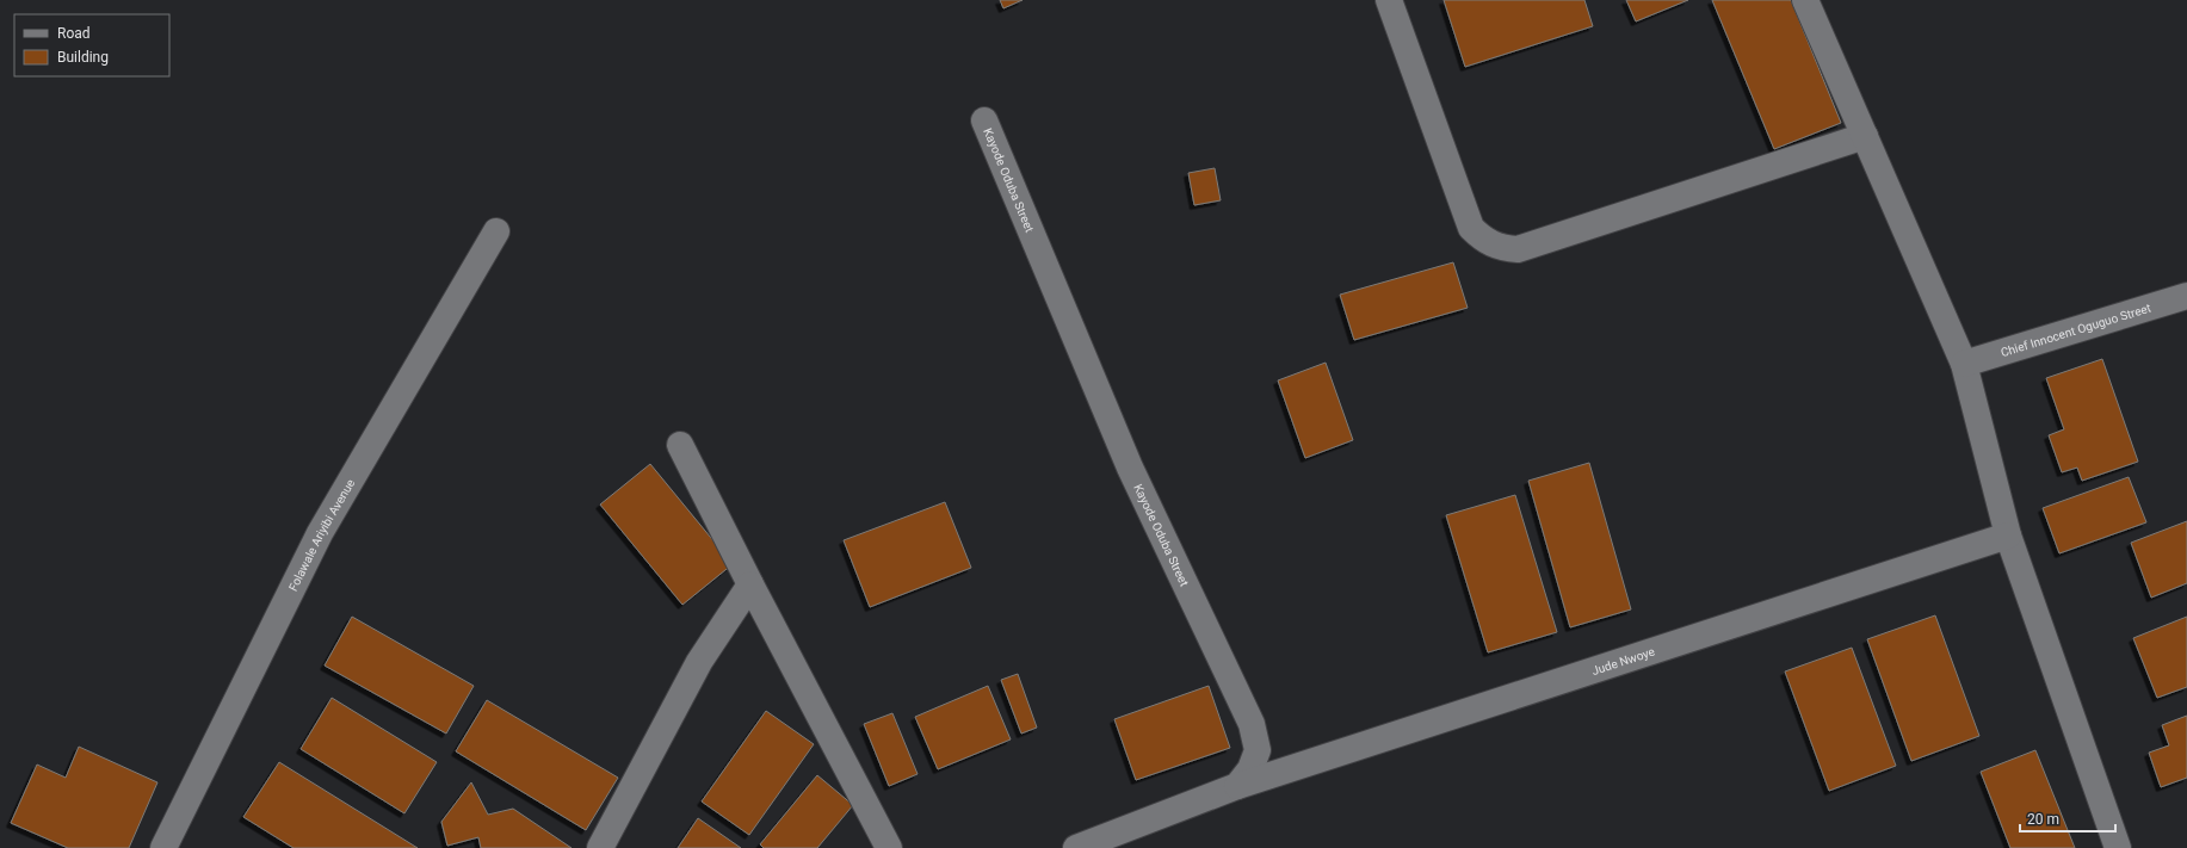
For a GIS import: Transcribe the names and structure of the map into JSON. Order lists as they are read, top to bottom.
{
  "streets": {
    "street": [
      "Kayode Oduba Street",
      "Chief Innocent Oguguo Street",
      "Folawale Ariyibi Avenue",
      "Jude Nwoye"
    ]
  },
  "crossings": [
    ["Kayode Oduba Street", "Jude Nwoye"]
  ],
  "legend": ["Road", "Building"],
  "scale_bar": "20 m"
}
